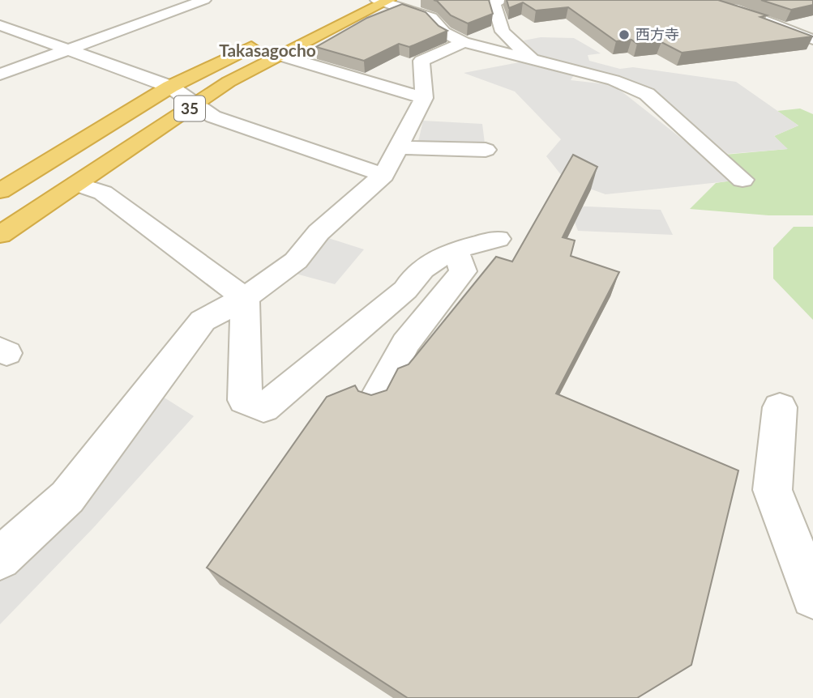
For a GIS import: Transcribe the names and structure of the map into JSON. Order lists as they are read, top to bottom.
{
  "streets": {
    "highway": ["35"]
  },
  "districts": ["Takasagocho"],
  "places": ["西方寺"]
}
